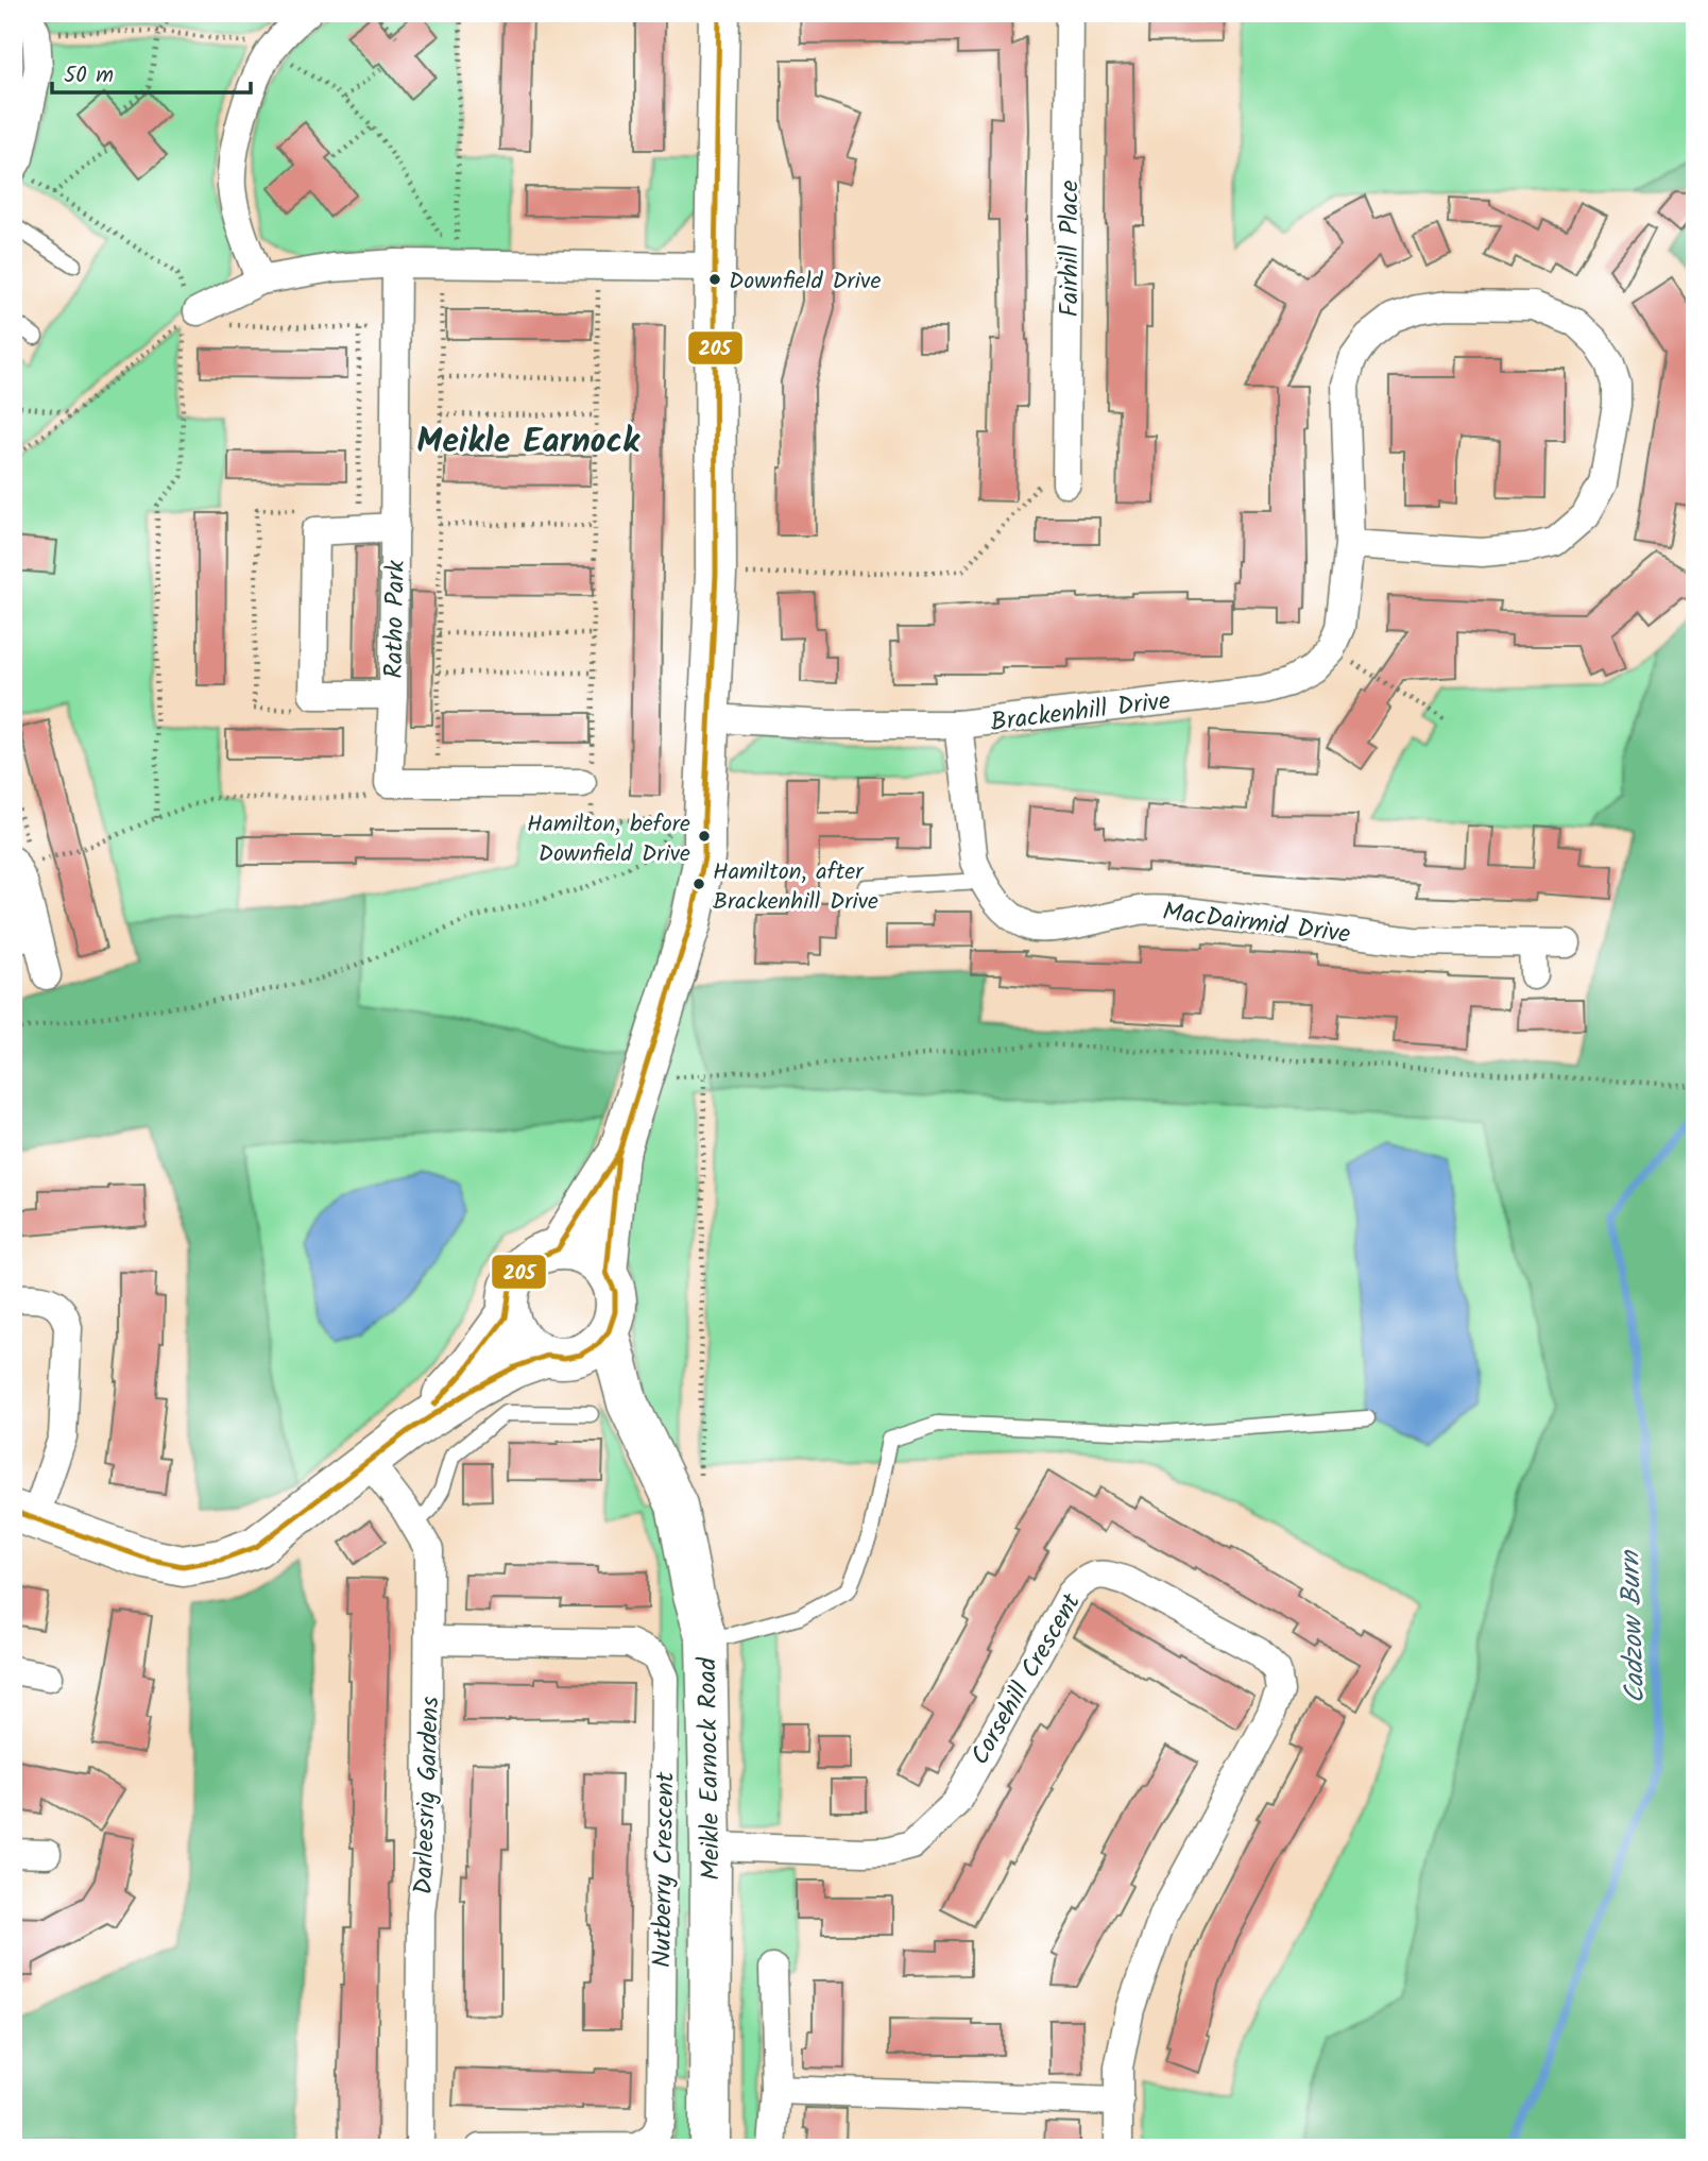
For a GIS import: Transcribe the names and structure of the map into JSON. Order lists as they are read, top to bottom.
{
  "streets": {
    "street": [
      "Fairhill Place",
      "Ratho Park",
      "Brackenhill Drive",
      "MacDairmid Drive",
      "Corsehill Crescent",
      "Meikle Earnock Road",
      "Darleesrig Gardens",
      "Nutberry Crescent"
    ]
  },
  "crossings": [
    ["Brackenhill Drive", "MacDairmid Drive"],
    ["Corsehill Crescent", "Meikle Earnock Road"],
    ["Darleesrig Gardens", "Nutberry Crescent"]
  ],
  "districts": ["Meikle Earnock"],
  "water": ["Cadzow Burn"],
  "places": ["Downfield Drive", "Hamilton, before Downfield Drive", "Hamilton, after Brackenhill Drive"],
  "lines": ["transit line 205"],
  "scale_bar": "50 m"
}
